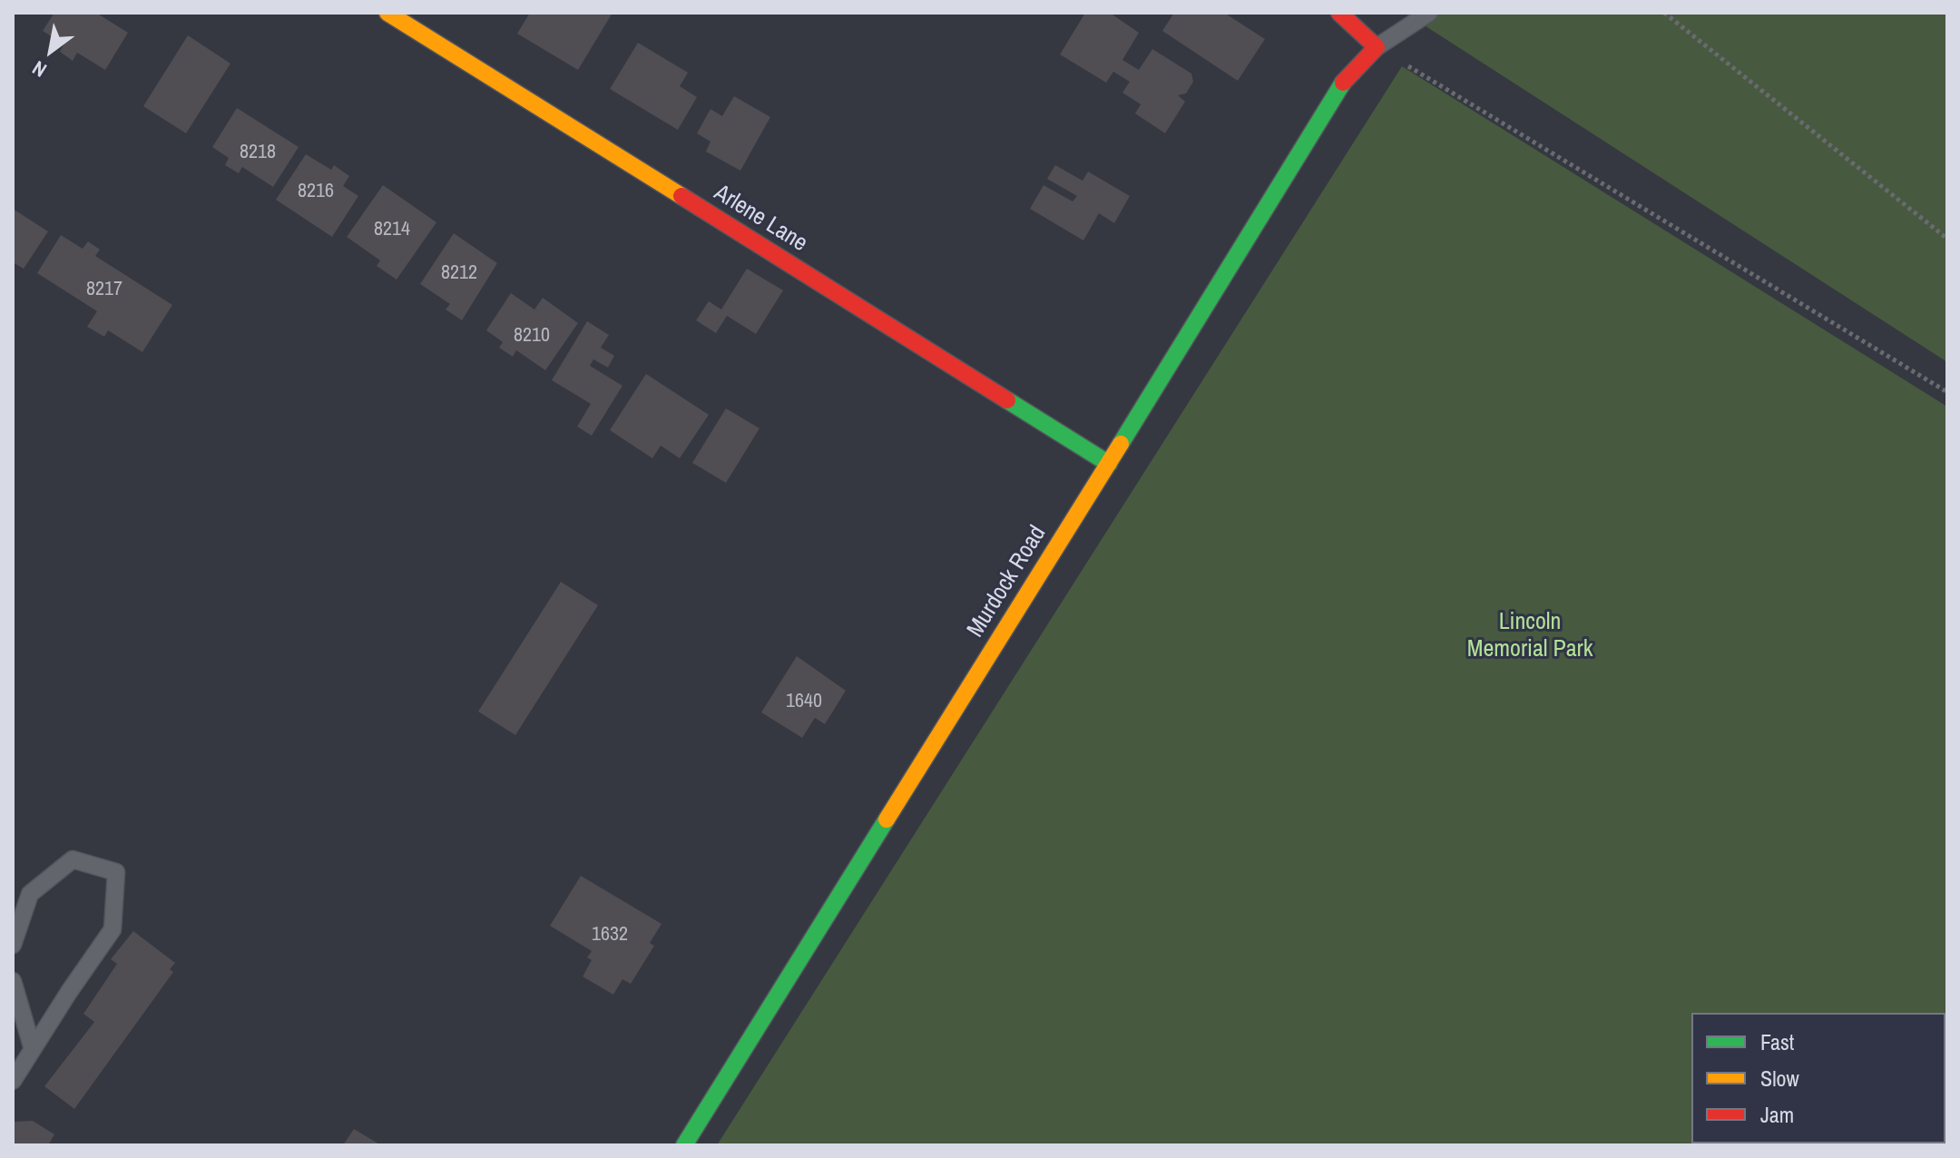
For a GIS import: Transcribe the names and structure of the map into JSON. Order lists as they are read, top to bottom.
{
  "streets": {
    "street": ["Arlene Lane", "Murdock Road"]
  },
  "crossings": [
    ["Arlene Lane", "Murdock Road"]
  ],
  "parks": ["Lincoln Memorial Park"],
  "house_numbers": [
    "8218",
    "8216",
    "8214",
    "8212",
    "8217",
    "8210",
    "1640",
    "1632"
  ],
  "legend": ["Fast", "Slow", "Jam"],
  "north": "bottom left"
}
